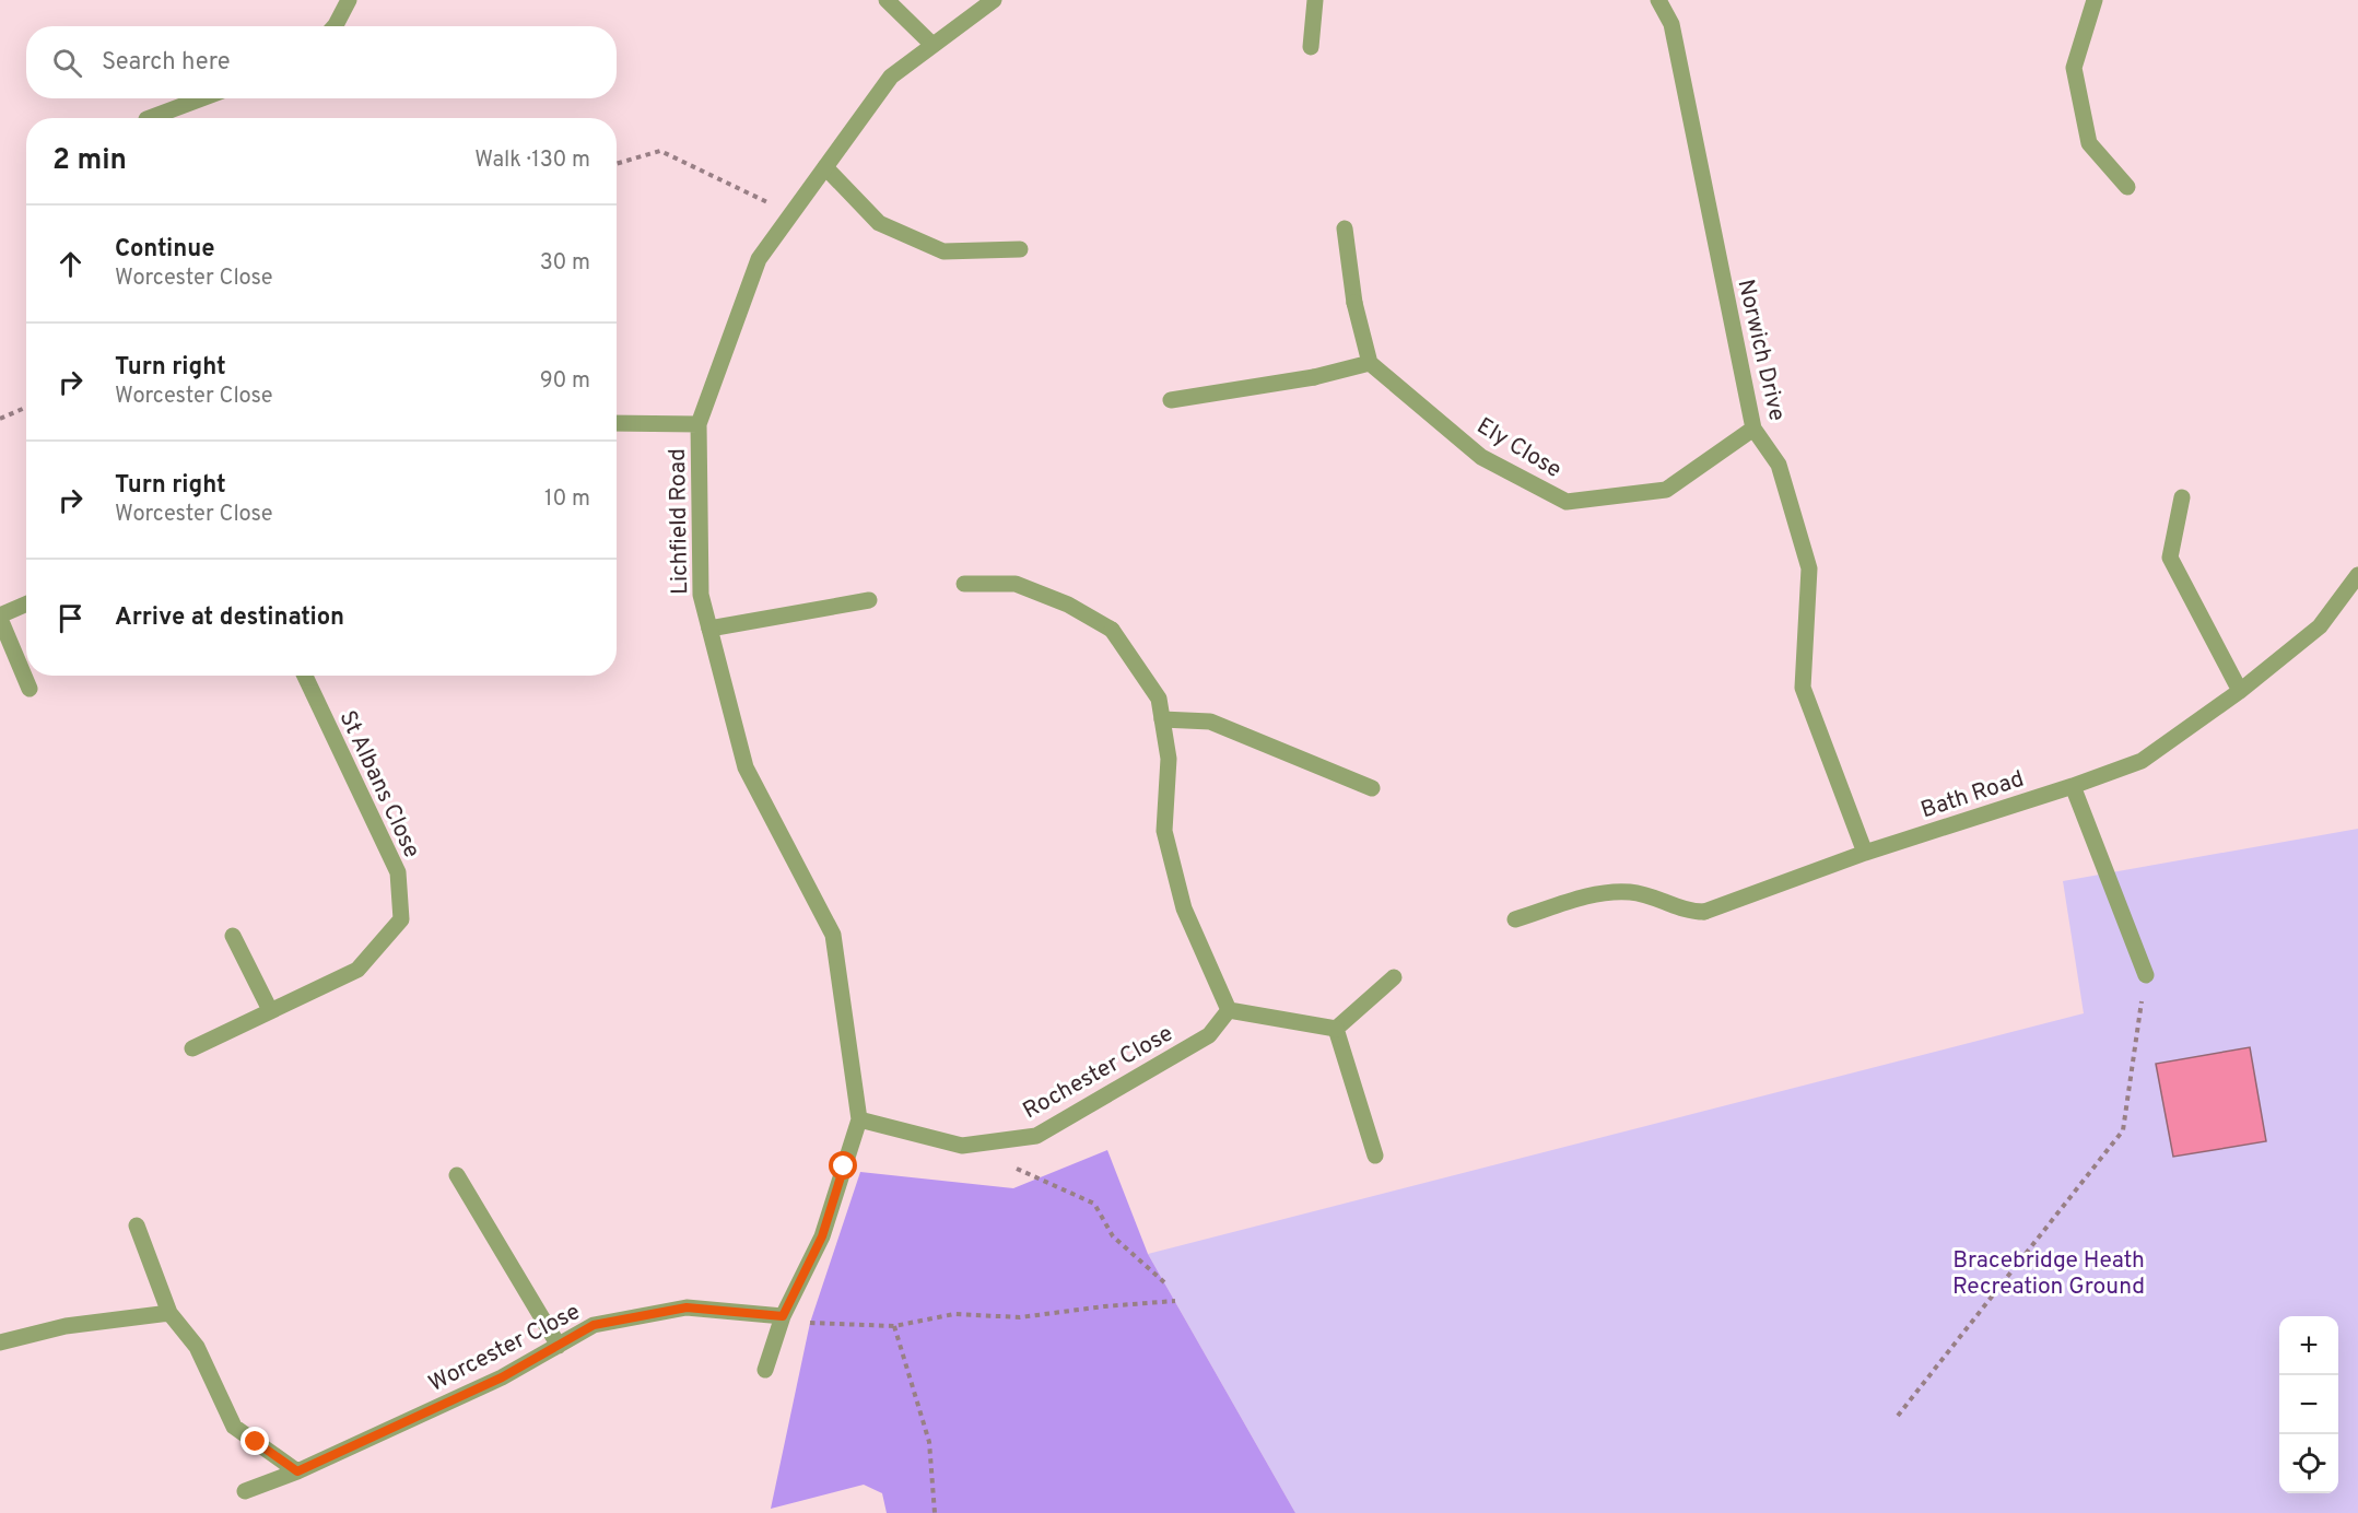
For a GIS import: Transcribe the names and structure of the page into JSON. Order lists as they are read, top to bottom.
{
  "streets": {
    "street": [
      "Norwich Drive",
      "Ely Close",
      "Lichfield Road",
      "St Albans Close",
      "Bath Road",
      "Rochester Close",
      "Worcester Close"
    ]
  },
  "crossings": [
    ["Norwich Drive", "Ely Close"],
    ["Norwich Drive", "Bath Road"],
    ["Lichfield Road", "Rochester Close"]
  ],
  "parks": ["Bracebridge Heath Recreation Ground"],
  "page": {
    "search": "Search here",
    "heading": ["2 min", "Walk · 130 m"],
    "list": [
      ["Continue", "Worcester Close", "30 m"],
      ["Turn right", "Worcester Close", "90 m"],
      ["Turn right", "Worcester Close", "10 m"],
      "Arrive at destination"
    ],
    "map_buttons": ["+", "−"]
  }
}
